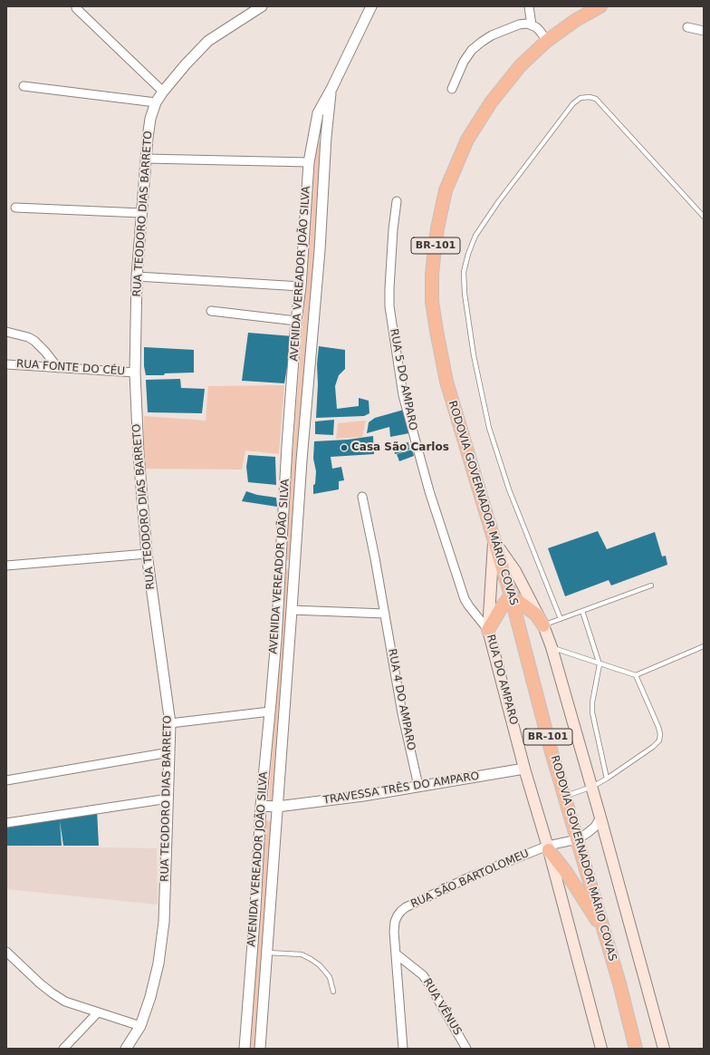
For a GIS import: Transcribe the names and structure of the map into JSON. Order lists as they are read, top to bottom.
{
  "streets": {
    "highway": ["BR-101", "RODOVIA GOVERNADOR MÁRIO COVAS"],
    "main road": ["RUA DO AMPARO"],
    "street": [
      "RUA TEODORO DIAS BARRETO",
      "AVENIDA VEREADOR JOÃO SILVA",
      "RUA FONTE DO CÉU",
      "RUA 5 DO AMPARO",
      "RUA 4 DO AMPARO",
      "TRAVESSA TRÊS DO AMPARO",
      "RUA SÃO BARTOLOMEU",
      "RUA VÊNUS"
    ]
  },
  "crossings": [
    ["RUA TEODORO DIAS BARRETO", "RUA FONTE DO CÉU"],
    ["AVENIDA VEREADOR JOÃO SILVA", "TRAVESSA TRÊS DO AMPARO"],
    ["RUA 5 DO AMPARO", "RUA DO AMPARO"],
    ["RODOVIA GOVERNADOR MÁRIO COVAS", "RUA DO AMPARO"],
    ["RODOVIA GOVERNADOR MÁRIO COVAS", "RUA SÃO BARTOLOMEU"],
    ["RUA DO AMPARO", "TRAVESSA TRÊS DO AMPARO"],
    ["RUA DO AMPARO", "RUA SÃO BARTOLOMEU"],
    ["RUA 4 DO AMPARO", "TRAVESSA TRÊS DO AMPARO"],
    ["RUA SÃO BARTOLOMEU", "RUA VÊNUS"]
  ],
  "places": ["Casa São Carlos"]
}
